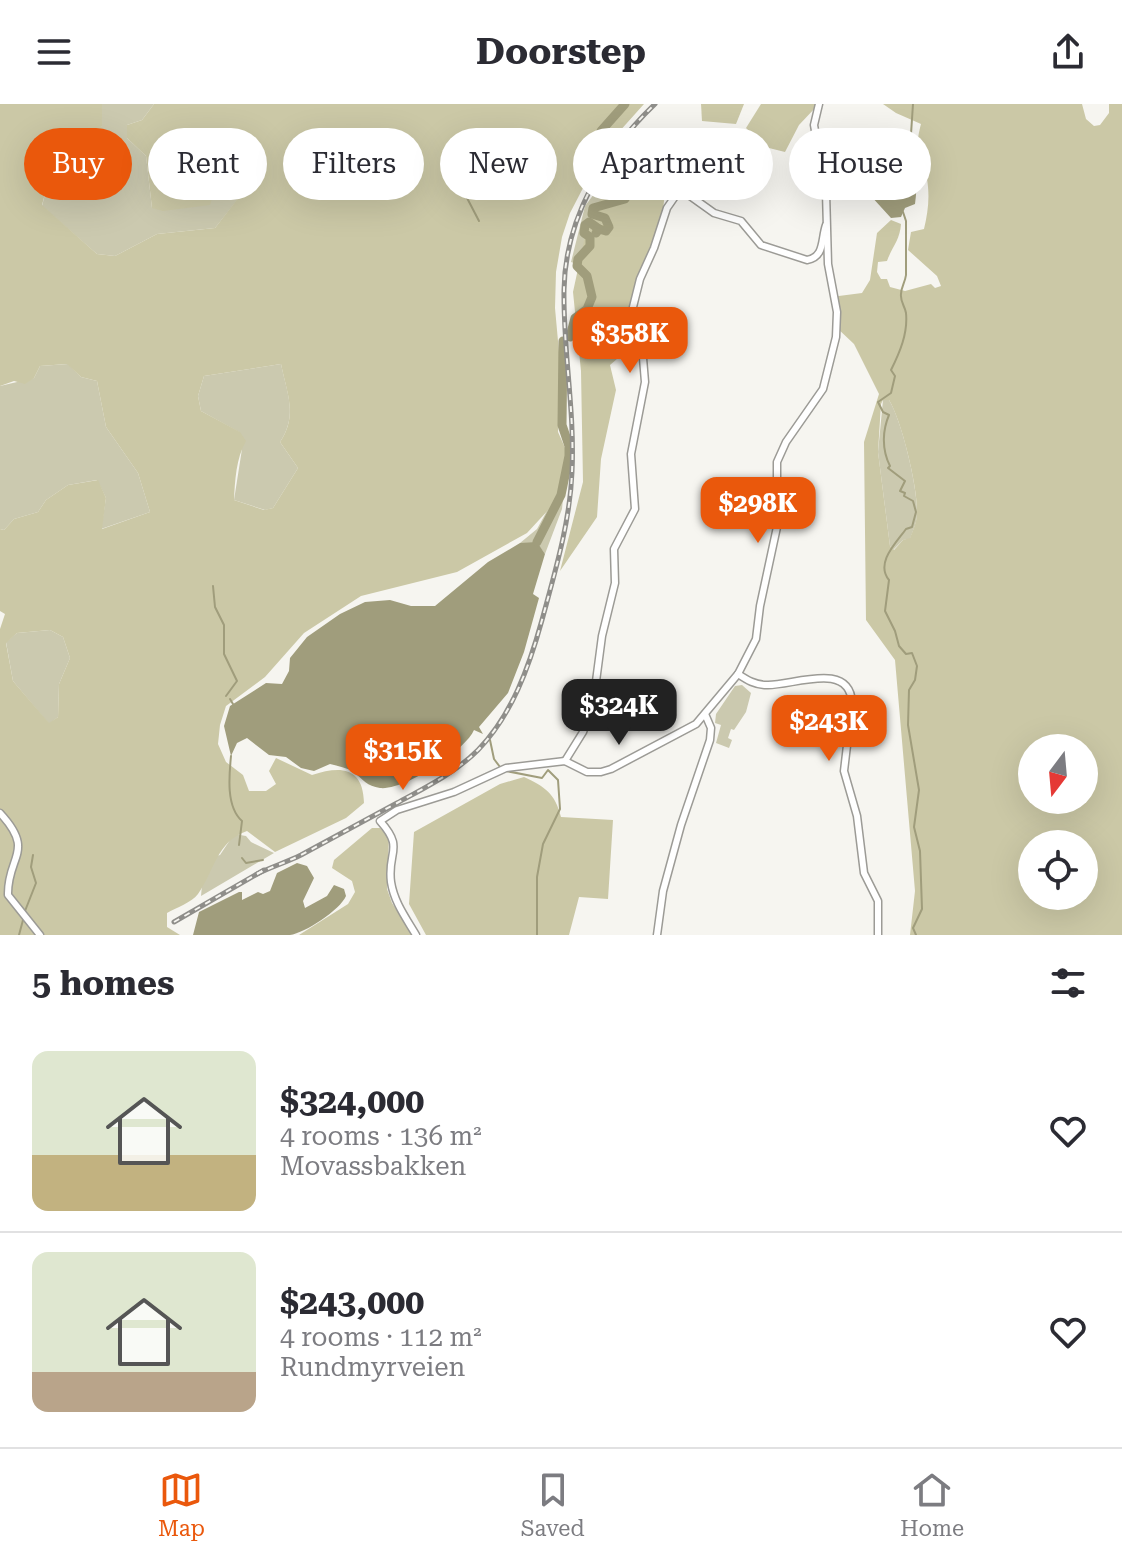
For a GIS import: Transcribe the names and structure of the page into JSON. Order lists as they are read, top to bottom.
{
  "north": "bottom",
  "page": {
    "header": "Doorstep",
    "chip": [
      "Buy",
      "Rent",
      "Filters",
      "New",
      "Apartment",
      "House"
    ],
    "price": [
      "$358K",
      "$298K",
      "$324K",
      "$243K",
      "$315K"
    ],
    "heading": "5 homes",
    "list": [
      {
        "name": "$324,000",
        "note": "4 rooms · 136 m² · Movassbakken"
      },
      {
        "name": "$243,000",
        "note": "4 rooms · 112 m² · Rundmyrveien"
      }
    ],
    "tabs": ["Map", "Saved", "Home"]
  }
}
